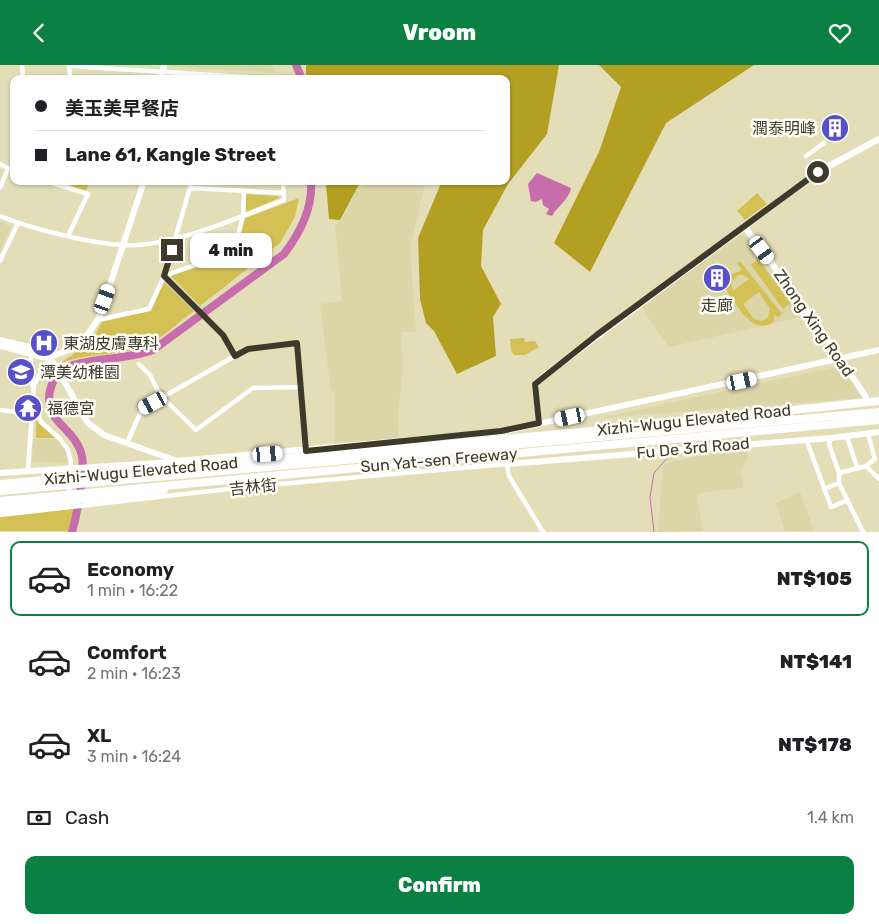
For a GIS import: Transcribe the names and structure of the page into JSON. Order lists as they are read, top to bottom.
{
  "streets": {
    "highway": ["Xizhi-Wugu Elevated Road", "Sun Yat-sen Freeway"],
    "street": ["Zhong Xing Road", "Fu De 3rd Road", "吉林街"]
  },
  "crossings": [
    ["Xizhi-Wugu Elevated Road", "Sun Yat-sen Freeway"],
    ["Fu De 3rd Road", "吉林街"]
  ],
  "places": {
    "building": ["潤泰明峰", "走廊"],
    "hospital": ["東湖皮膚專科"],
    "school or university": ["潭美幼稚園"],
    "temple": ["福德宮"]
  },
  "page": {
    "header": "Vroom",
    "banner": ["美玉美早餐店", "Lane 61, Kangle Street"],
    "bubble": "4 min",
    "list": [
      {
        "name": "Economy",
        "note": "1 min · 16:22",
        "value": "NT$105"
      },
      {
        "name": "Comfort",
        "note": "2 min · 16:23",
        "value": "NT$141"
      },
      {
        "name": "XL",
        "note": "3 min · 16:24",
        "value": "NT$178"
      }
    ],
    "pay": ["Cash", "1.4 km"],
    "buttons": "Confirm"
  }
}
